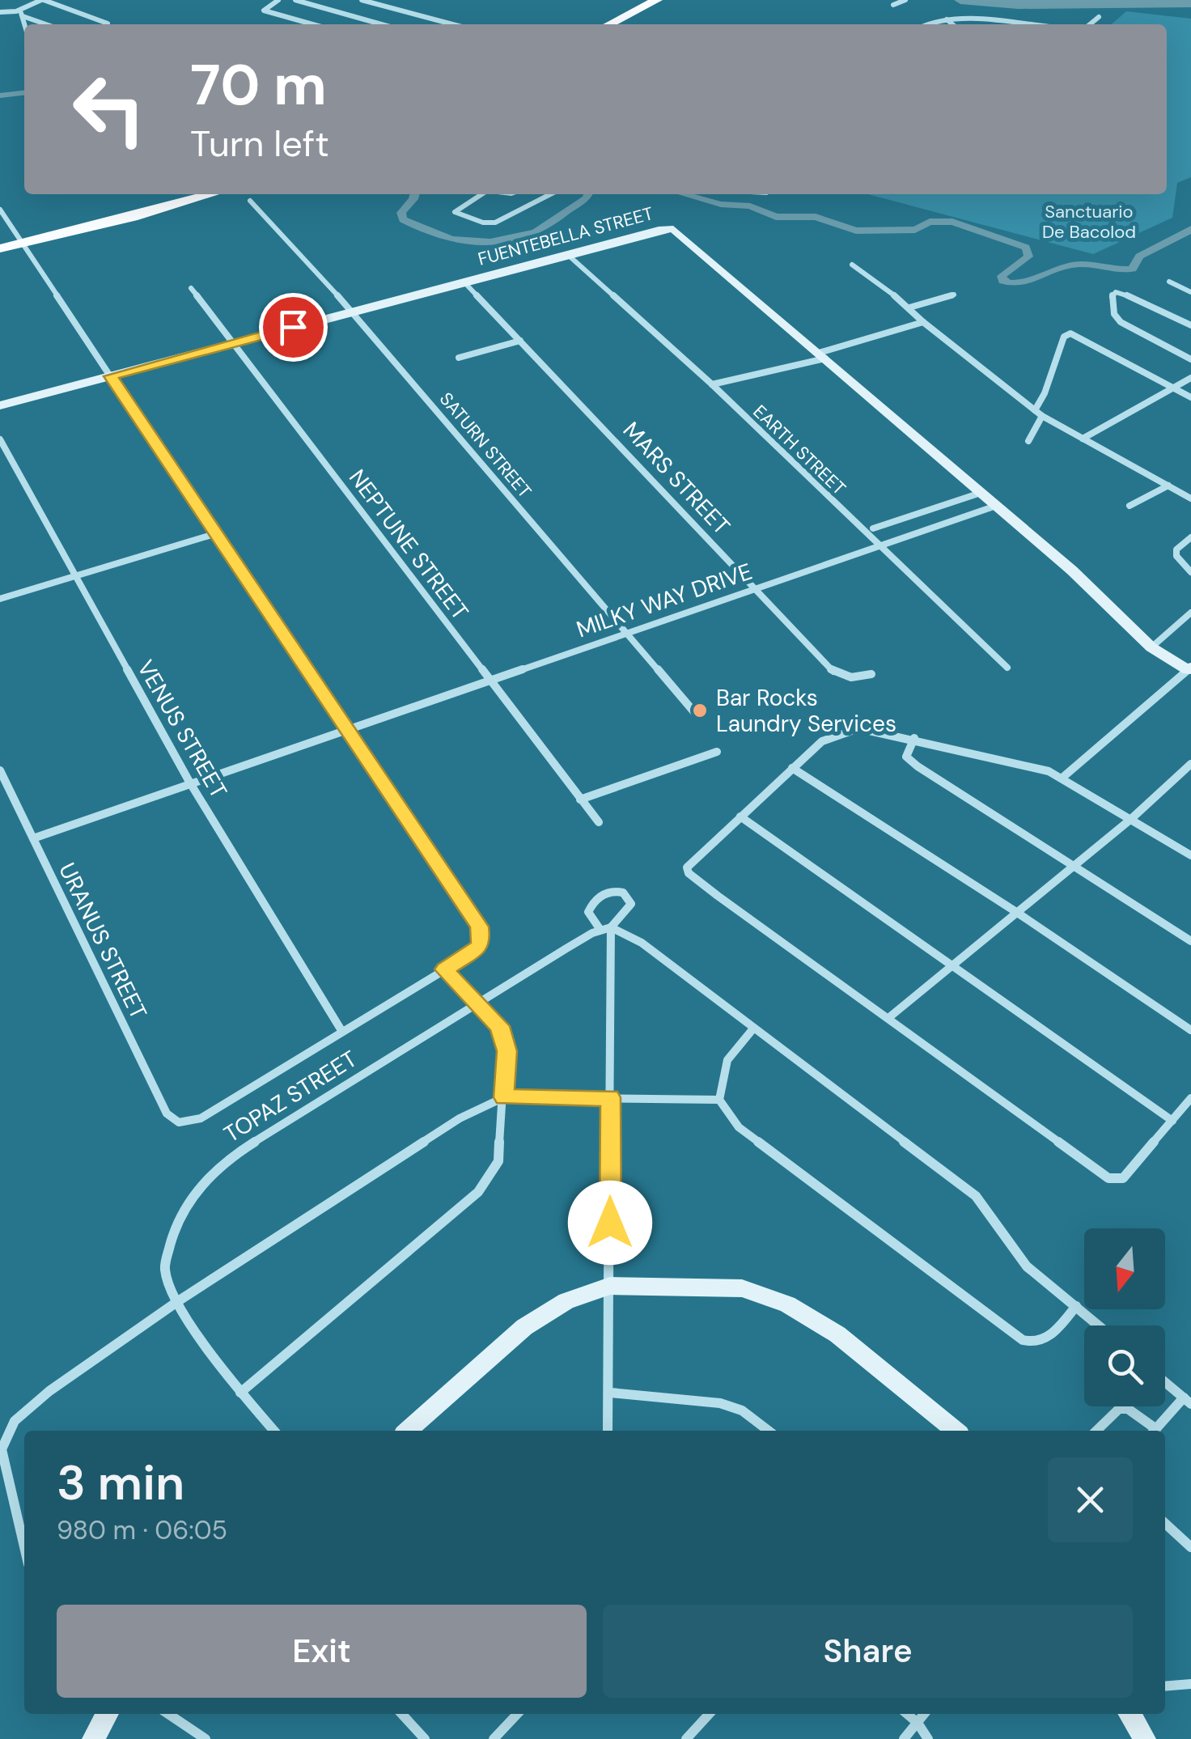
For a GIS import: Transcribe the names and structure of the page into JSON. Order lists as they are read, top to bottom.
{
  "streets": {
    "street": [
      "FUENTEBELLA STREET",
      "SATURN STREET",
      "EARTH STREET",
      "MARS STREET",
      "NEPTUNE STREET",
      "MILKY WAY DRIVE",
      "VENUS STREET",
      "URANUS STREET",
      "TOPAZ STREET"
    ]
  },
  "crossings": [
    ["FUENTEBELLA STREET", "SATURN STREET"],
    ["FUENTEBELLA STREET", "EARTH STREET"],
    ["FUENTEBELLA STREET", "MARS STREET"],
    ["FUENTEBELLA STREET", "NEPTUNE STREET"],
    ["FUENTEBELLA STREET", "MILKY WAY DRIVE"],
    ["SATURN STREET", "MILKY WAY DRIVE"],
    ["EARTH STREET", "MILKY WAY DRIVE"],
    ["MARS STREET", "MILKY WAY DRIVE"],
    ["NEPTUNE STREET", "MILKY WAY DRIVE"],
    ["MILKY WAY DRIVE", "VENUS STREET"],
    ["MILKY WAY DRIVE", "URANUS STREET"],
    ["VENUS STREET", "URANUS STREET"]
  ],
  "parks": ["Sanctuario De Bacolod"],
  "places": ["Bar Rocks Laundry Services"],
  "north": "bottom",
  "page": {
    "turn": ["70 m", "Turn left"],
    "heading": ["3 min", "980 m · 06:05"],
    "buttons": ["Exit", "Share"]
  }
}
